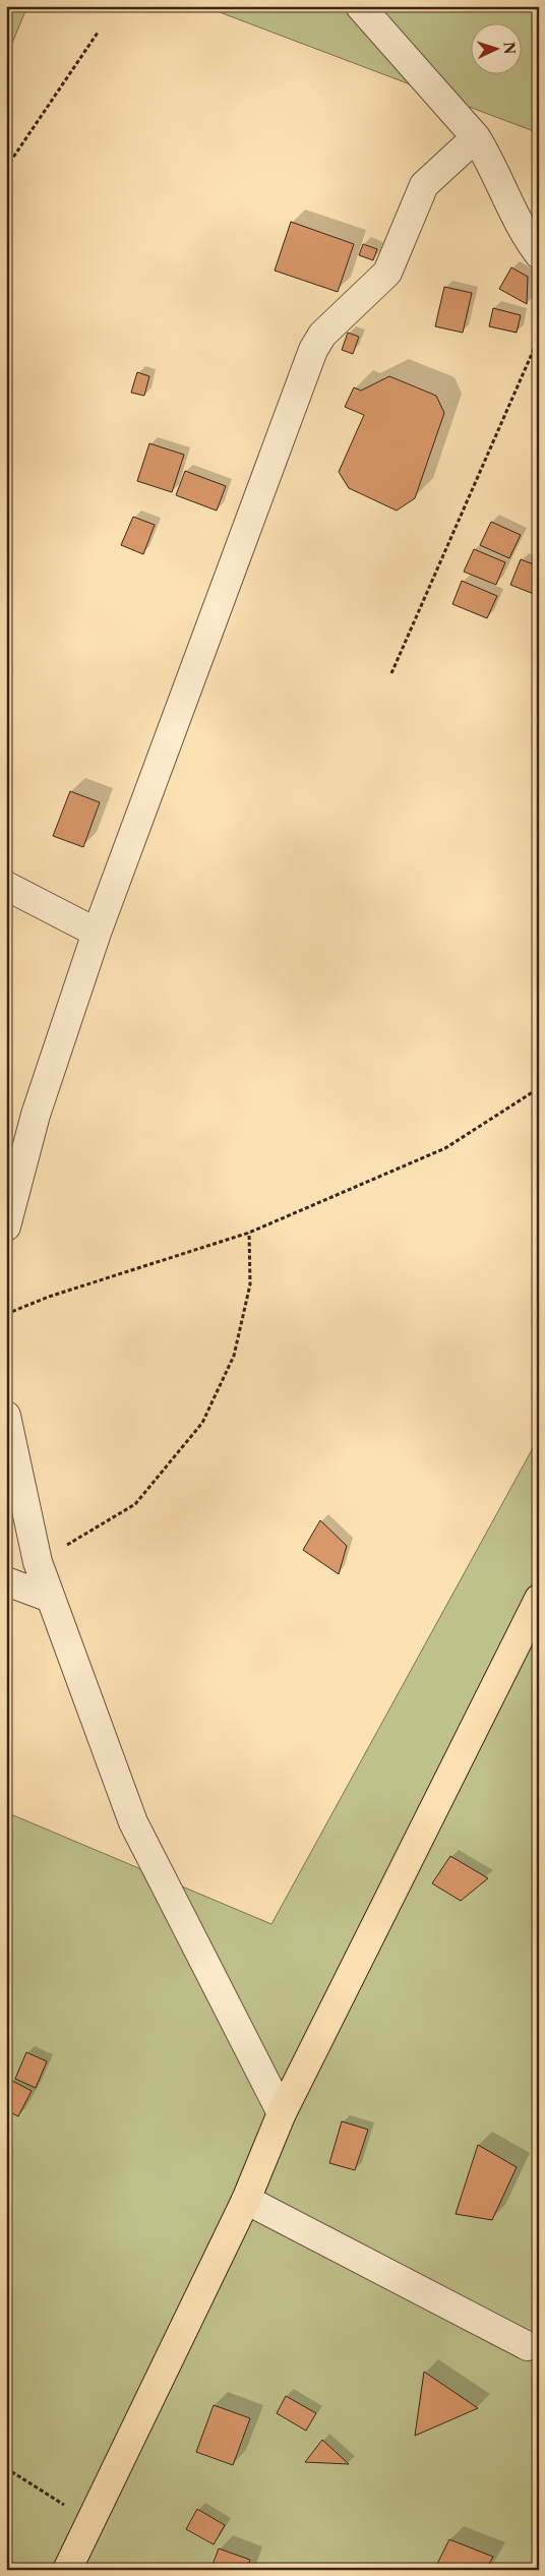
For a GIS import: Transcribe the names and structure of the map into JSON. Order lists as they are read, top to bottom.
{
  "north": "right"
}
